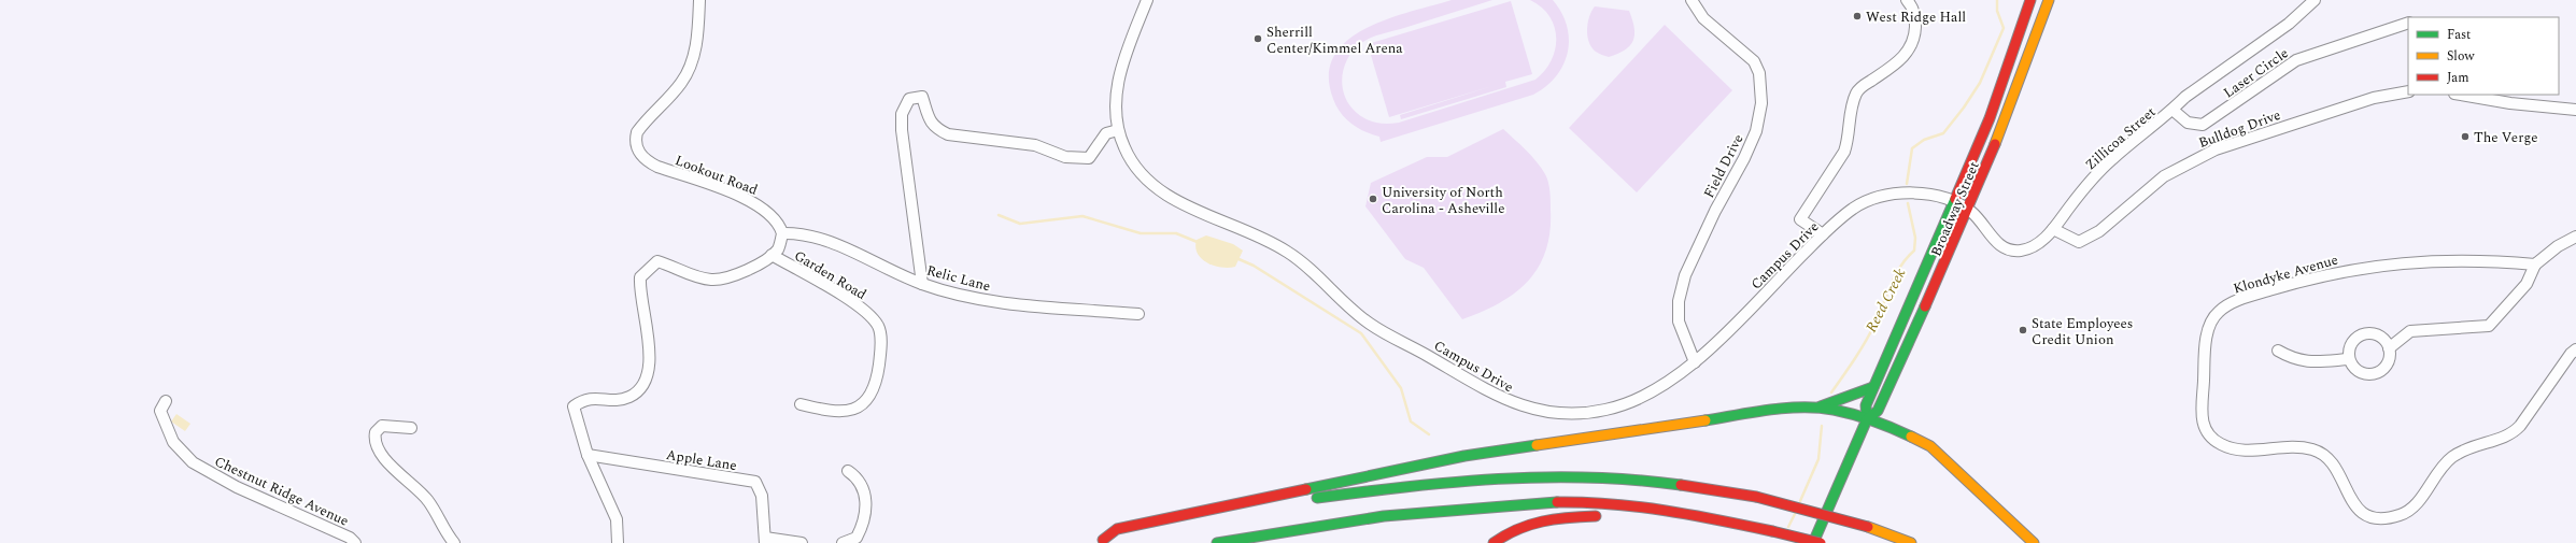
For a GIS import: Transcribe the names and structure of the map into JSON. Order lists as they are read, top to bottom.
{
  "streets": {
    "main road": ["Broadway Street"],
    "street": [
      "Laser Circle",
      "Bulldog Drive",
      "Zillicoa Street",
      "Field Drive",
      "Lookout Road",
      "Campus Drive",
      "Klondyke Avenue",
      "Garden Road",
      "Relic Lane",
      "Apple Lane",
      "Chestnut Ridge Avenue"
    ]
  },
  "crossings": [
    ["Laser Circle", "Zillicoa Street"],
    ["Bulldog Drive", "Zillicoa Street"],
    ["Zillicoa Street", "Broadway Street"],
    ["Zillicoa Street", "Campus Drive"],
    ["Field Drive", "Campus Drive"],
    ["Lookout Road", "Relic Lane"],
    ["Broadway Street", "Campus Drive"]
  ],
  "water": ["Reed Creek"],
  "places": [
    "West Ridge Hall",
    "Sherrill Center/Kimmel Arena",
    "The Verge",
    "University of North Carolina - Asheville",
    "State Employees Credit Union"
  ],
  "legend": ["Fast", "Slow", "Jam"]
}
